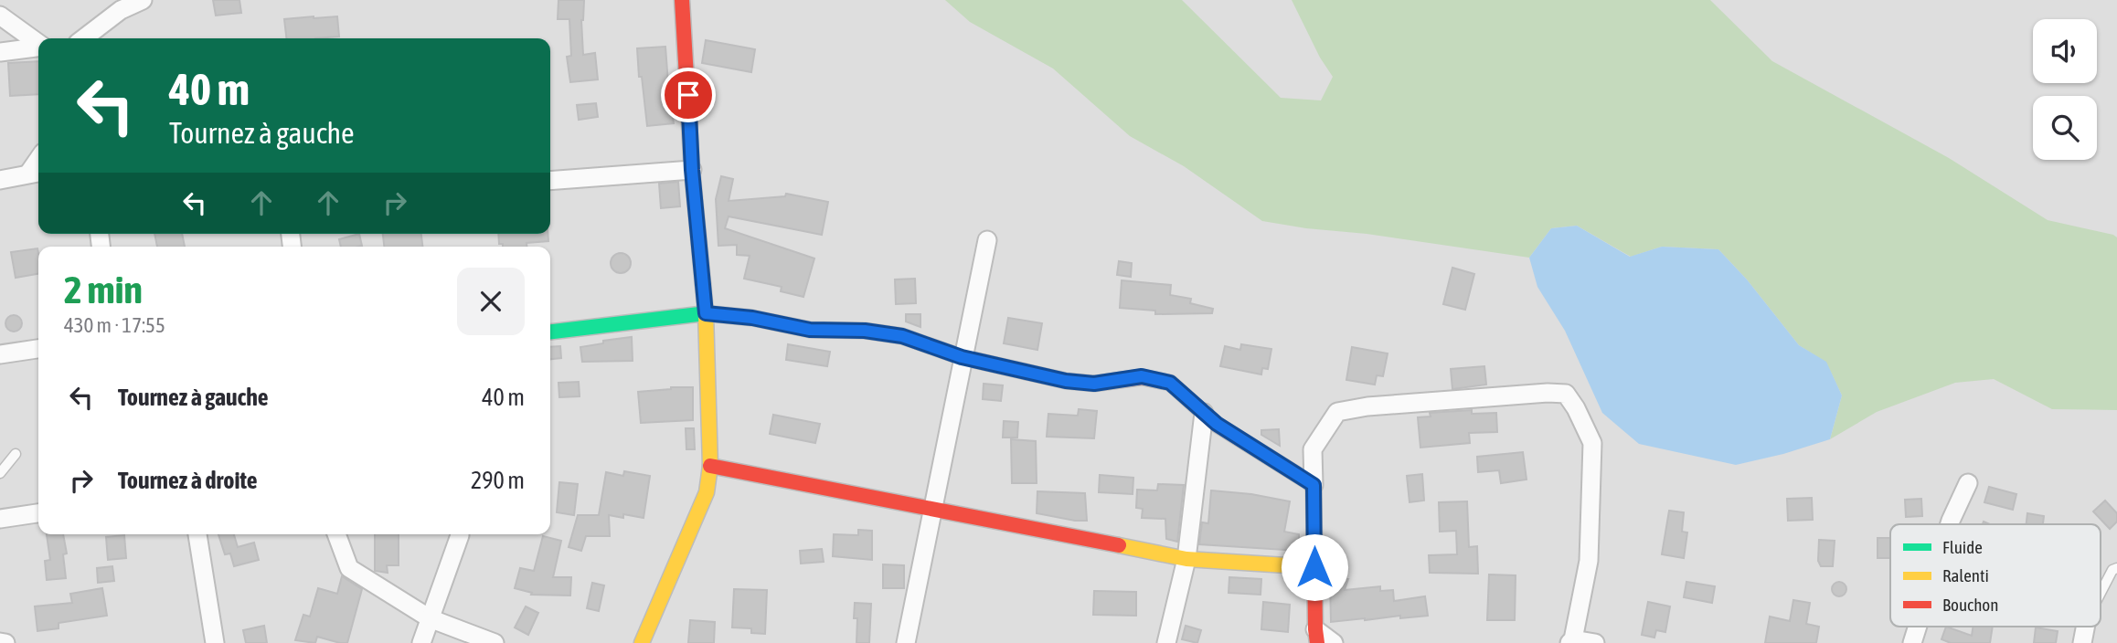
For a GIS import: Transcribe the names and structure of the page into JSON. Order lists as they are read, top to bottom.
{
  "legend": ["Fluide", "Ralenti", "Bouchon"],
  "page": {
    "turn": ["40 m", "Tournez à gauche"],
    "heading": ["2 min", "430 m · 17:55"],
    "list": [
      {
        "name": "Tournez à gauche",
        "value": "40 m"
      },
      {
        "name": "Tournez à droite",
        "value": "290 m"
      }
    ]
  }
}
